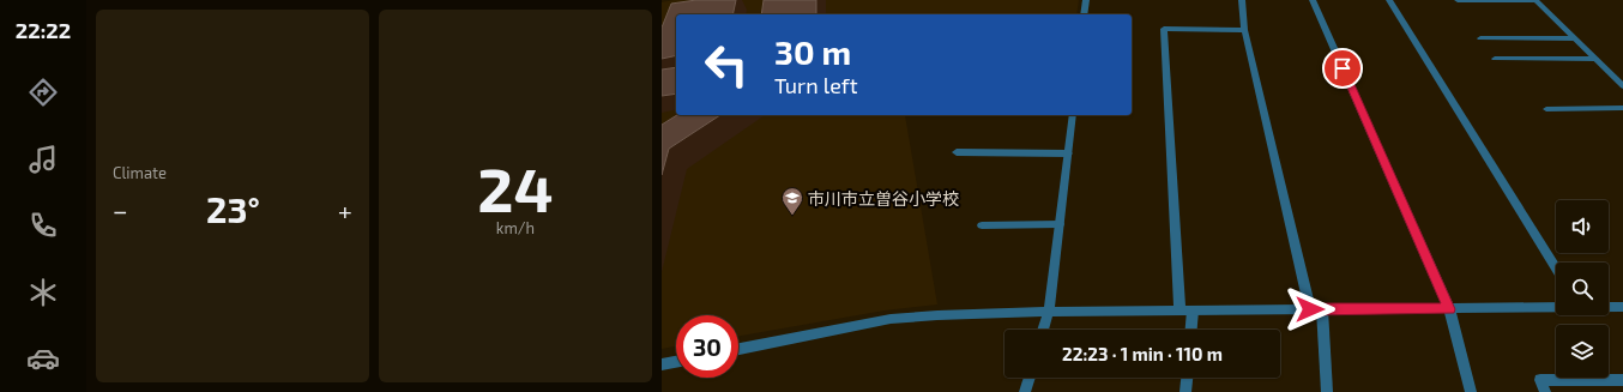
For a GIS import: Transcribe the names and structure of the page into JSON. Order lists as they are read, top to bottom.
{
  "places": {
    "school or university": ["市川市立曽谷小学校"]
  },
  "page": {
    "tabs": "22:22",
    "tile": [
      "Climate",
      ["24", "km/h"]
    ],
    "turn": ["30 m", "Turn left"],
    "heat": ["−", "23°", "+"],
    "limit": "30",
    "trip": "22:23 · 1 min · 110 m"
  }
}
